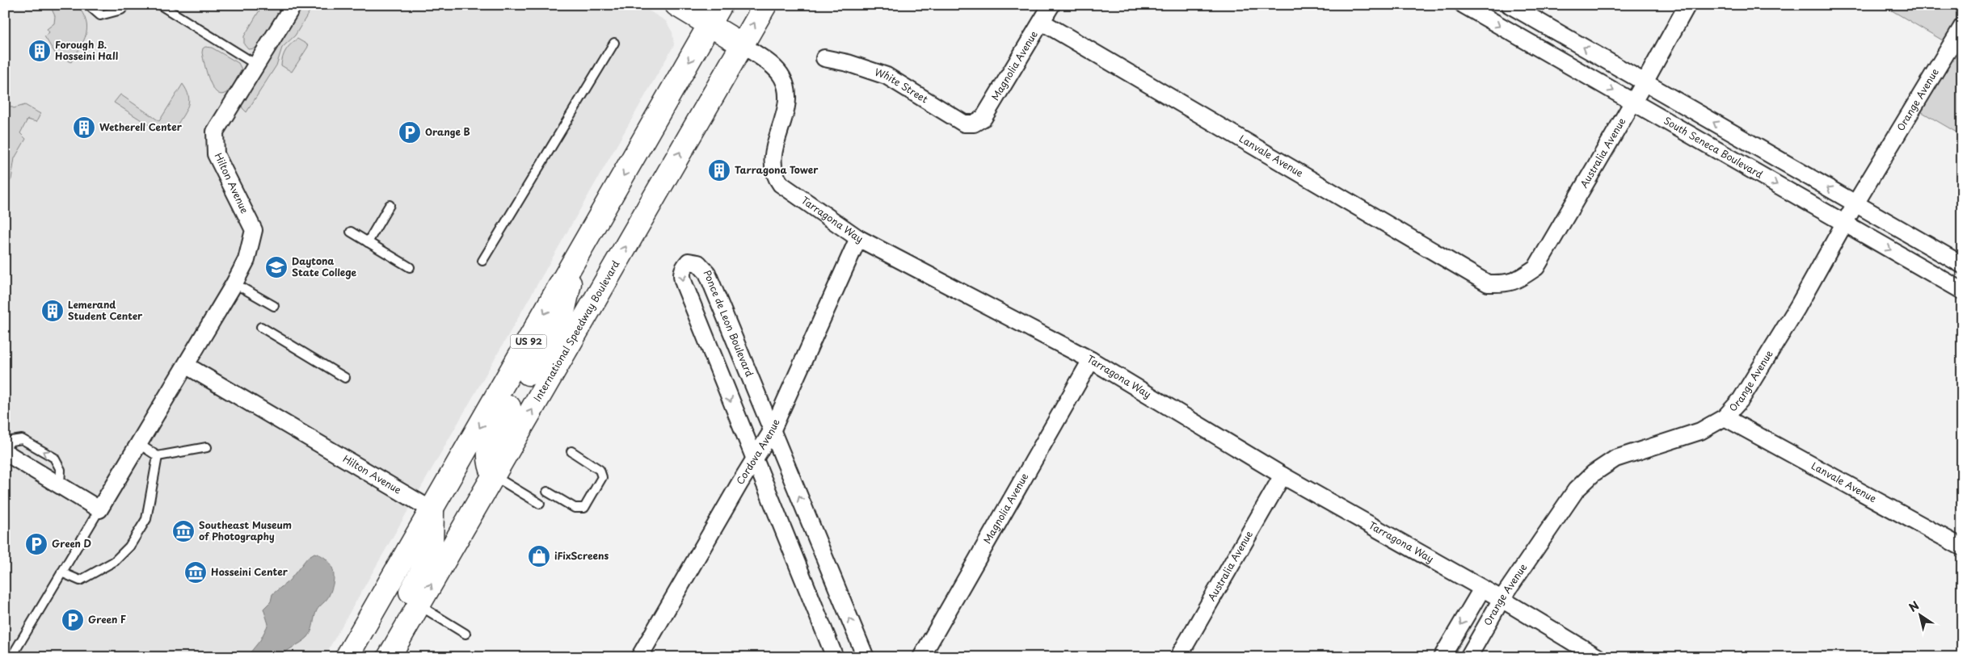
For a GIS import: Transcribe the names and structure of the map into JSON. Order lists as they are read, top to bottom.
{
  "streets": {
    "main road": ["International Speedway Boulevard", "US 92"],
    "street": [
      "Magnolia Avenue",
      "White Street",
      "Orange Avenue",
      "South Seneca Boulevard",
      "Australia Avenue",
      "Lanvale Avenue",
      "Hilton Avenue",
      "Tarragona Way",
      "Ponce de Leon Boulevard",
      "Cordova Avenue"
    ]
  },
  "crossings": [
    ["Magnolia Avenue", "White Street"],
    ["Magnolia Avenue", "Lanvale Avenue"],
    ["Magnolia Avenue", "Tarragona Way"],
    ["Orange Avenue", "South Seneca Boulevard"],
    ["Orange Avenue", "Lanvale Avenue"],
    ["Orange Avenue", "Tarragona Way"],
    ["South Seneca Boulevard", "Australia Avenue"],
    ["Australia Avenue", "Lanvale Avenue"],
    ["Australia Avenue", "Tarragona Way"],
    ["Hilton Avenue", "US 92"],
    ["Tarragona Way", "International Speedway Boulevard"],
    ["Tarragona Way", "Cordova Avenue"],
    ["Ponce de Leon Boulevard", "Cordova Avenue"]
  ],
  "places": {
    "building": [
      "Forough B. Hosseini Hall",
      "Wetherell Center",
      "Tarragona Tower",
      "Lemerand Student Center"
    ],
    "parking": ["Orange B", "Green D", "Green F"],
    "school or university": ["Daytona State College"],
    "museum": ["Southeast Museum of Photography", "Hosseini Center"],
    "shop": ["iFixScreens"]
  },
  "north": "top left"
}
